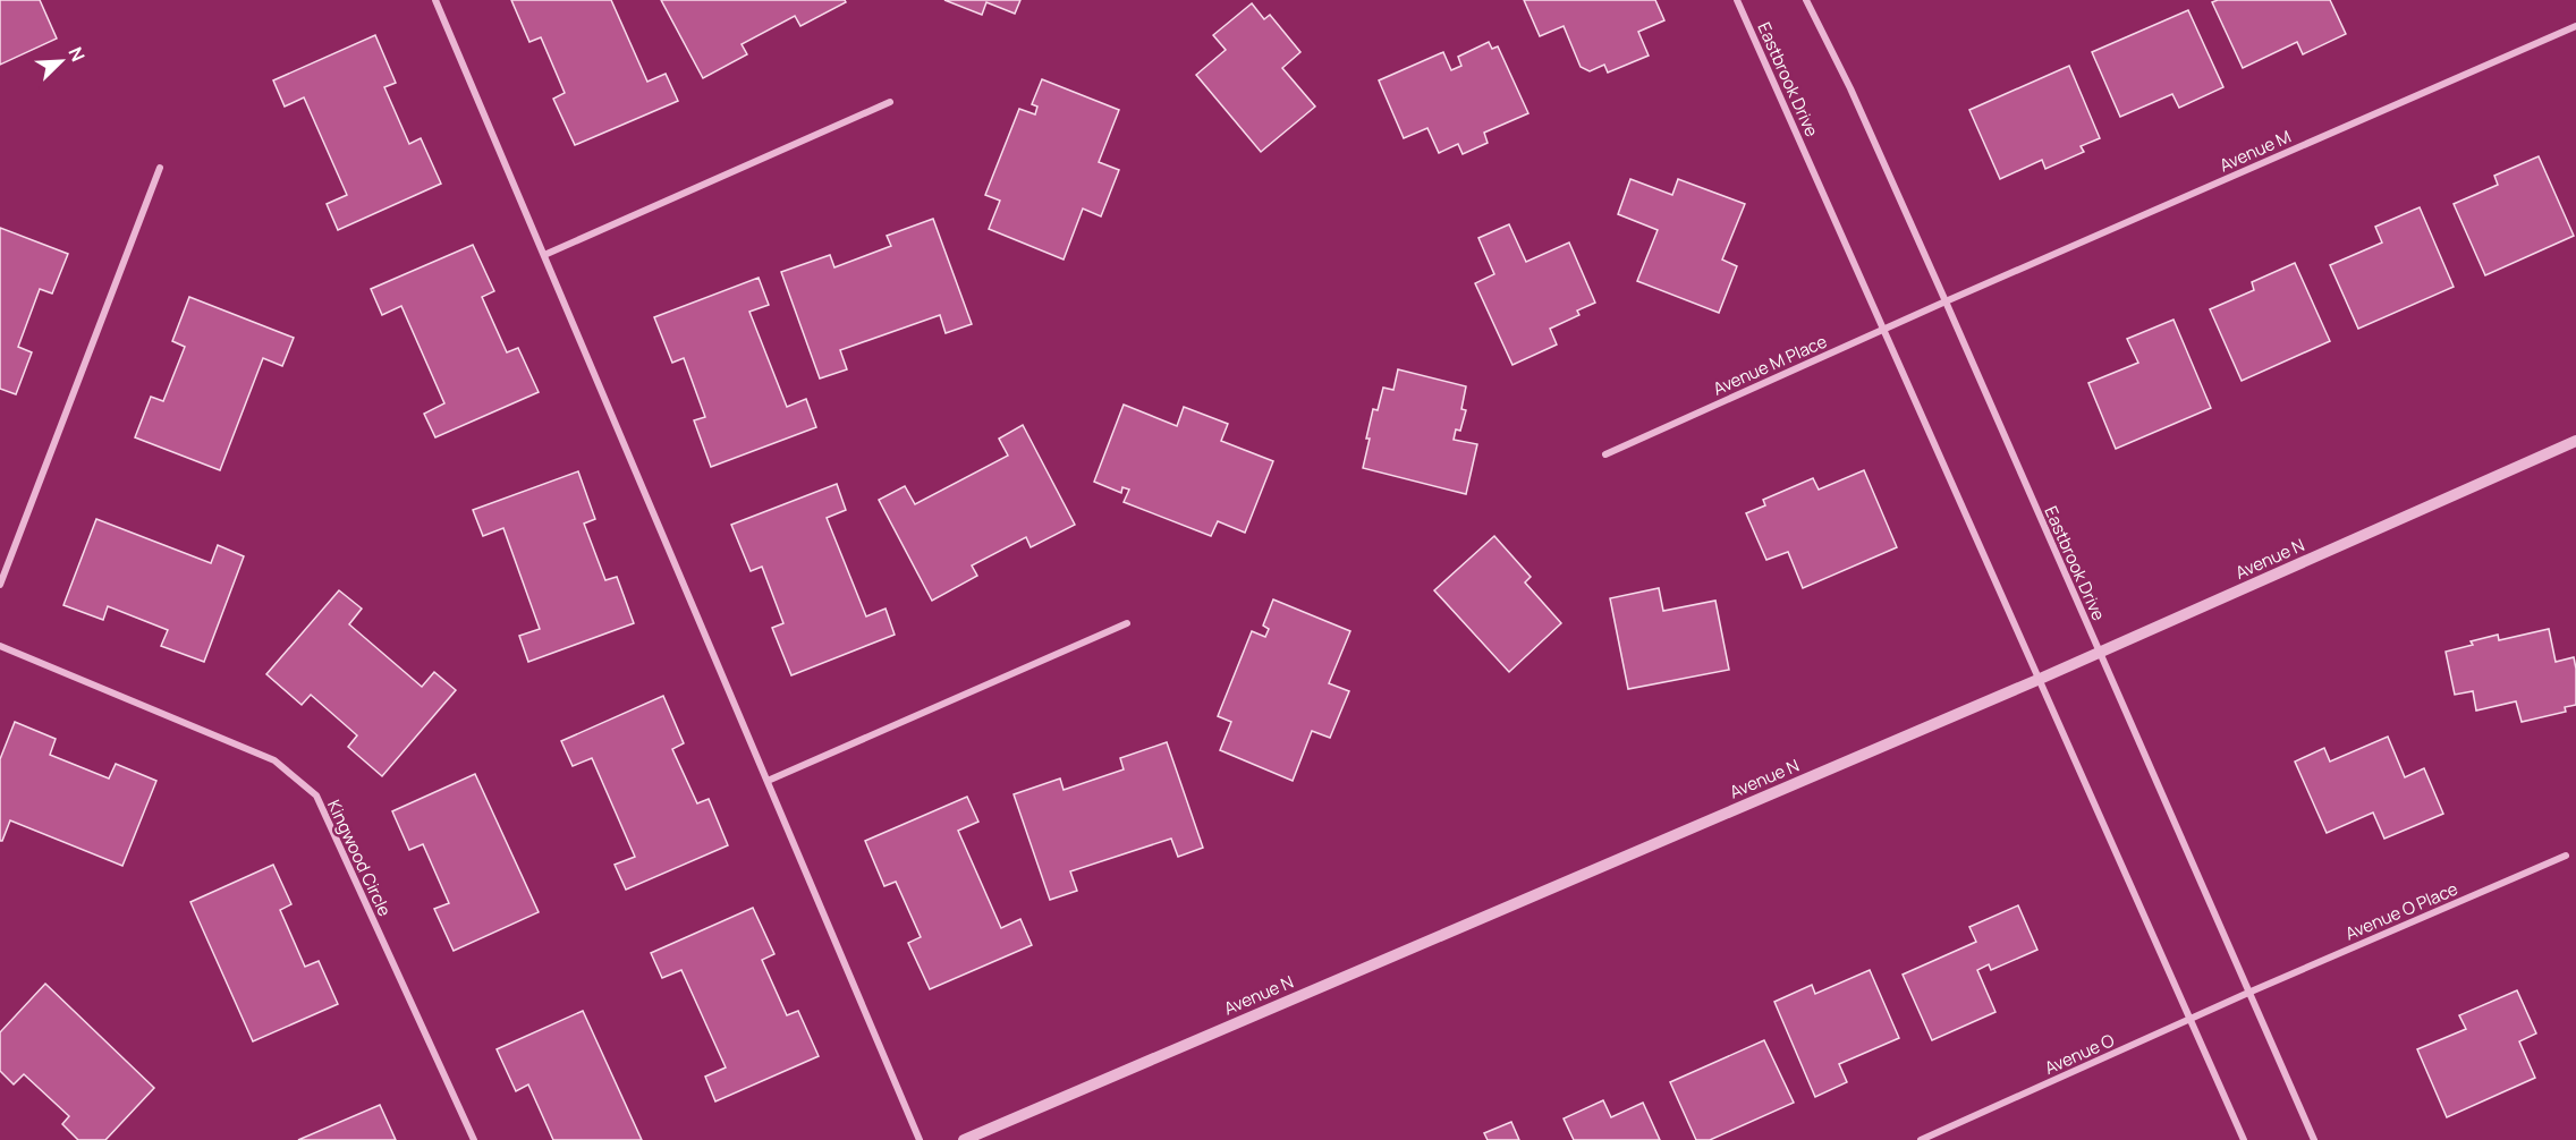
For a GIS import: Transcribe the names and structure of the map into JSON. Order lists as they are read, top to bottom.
{
  "streets": {
    "street": [
      "Eastbrook Drive",
      "Avenue M",
      "Avenue M Place",
      "Avenue N",
      "Kingwood Circle",
      "Avenue O Place",
      "Avenue O"
    ]
  },
  "crossings": [
    ["Eastbrook Drive", "Avenue M"],
    ["Eastbrook Drive", "Avenue M Place"],
    ["Eastbrook Drive", "Avenue N"],
    ["Eastbrook Drive", "Avenue O Place"],
    ["Eastbrook Drive", "Avenue O"],
    ["Avenue M", "Avenue M Place"],
    ["Avenue O Place", "Avenue O"]
  ],
  "north": "top right"
}
